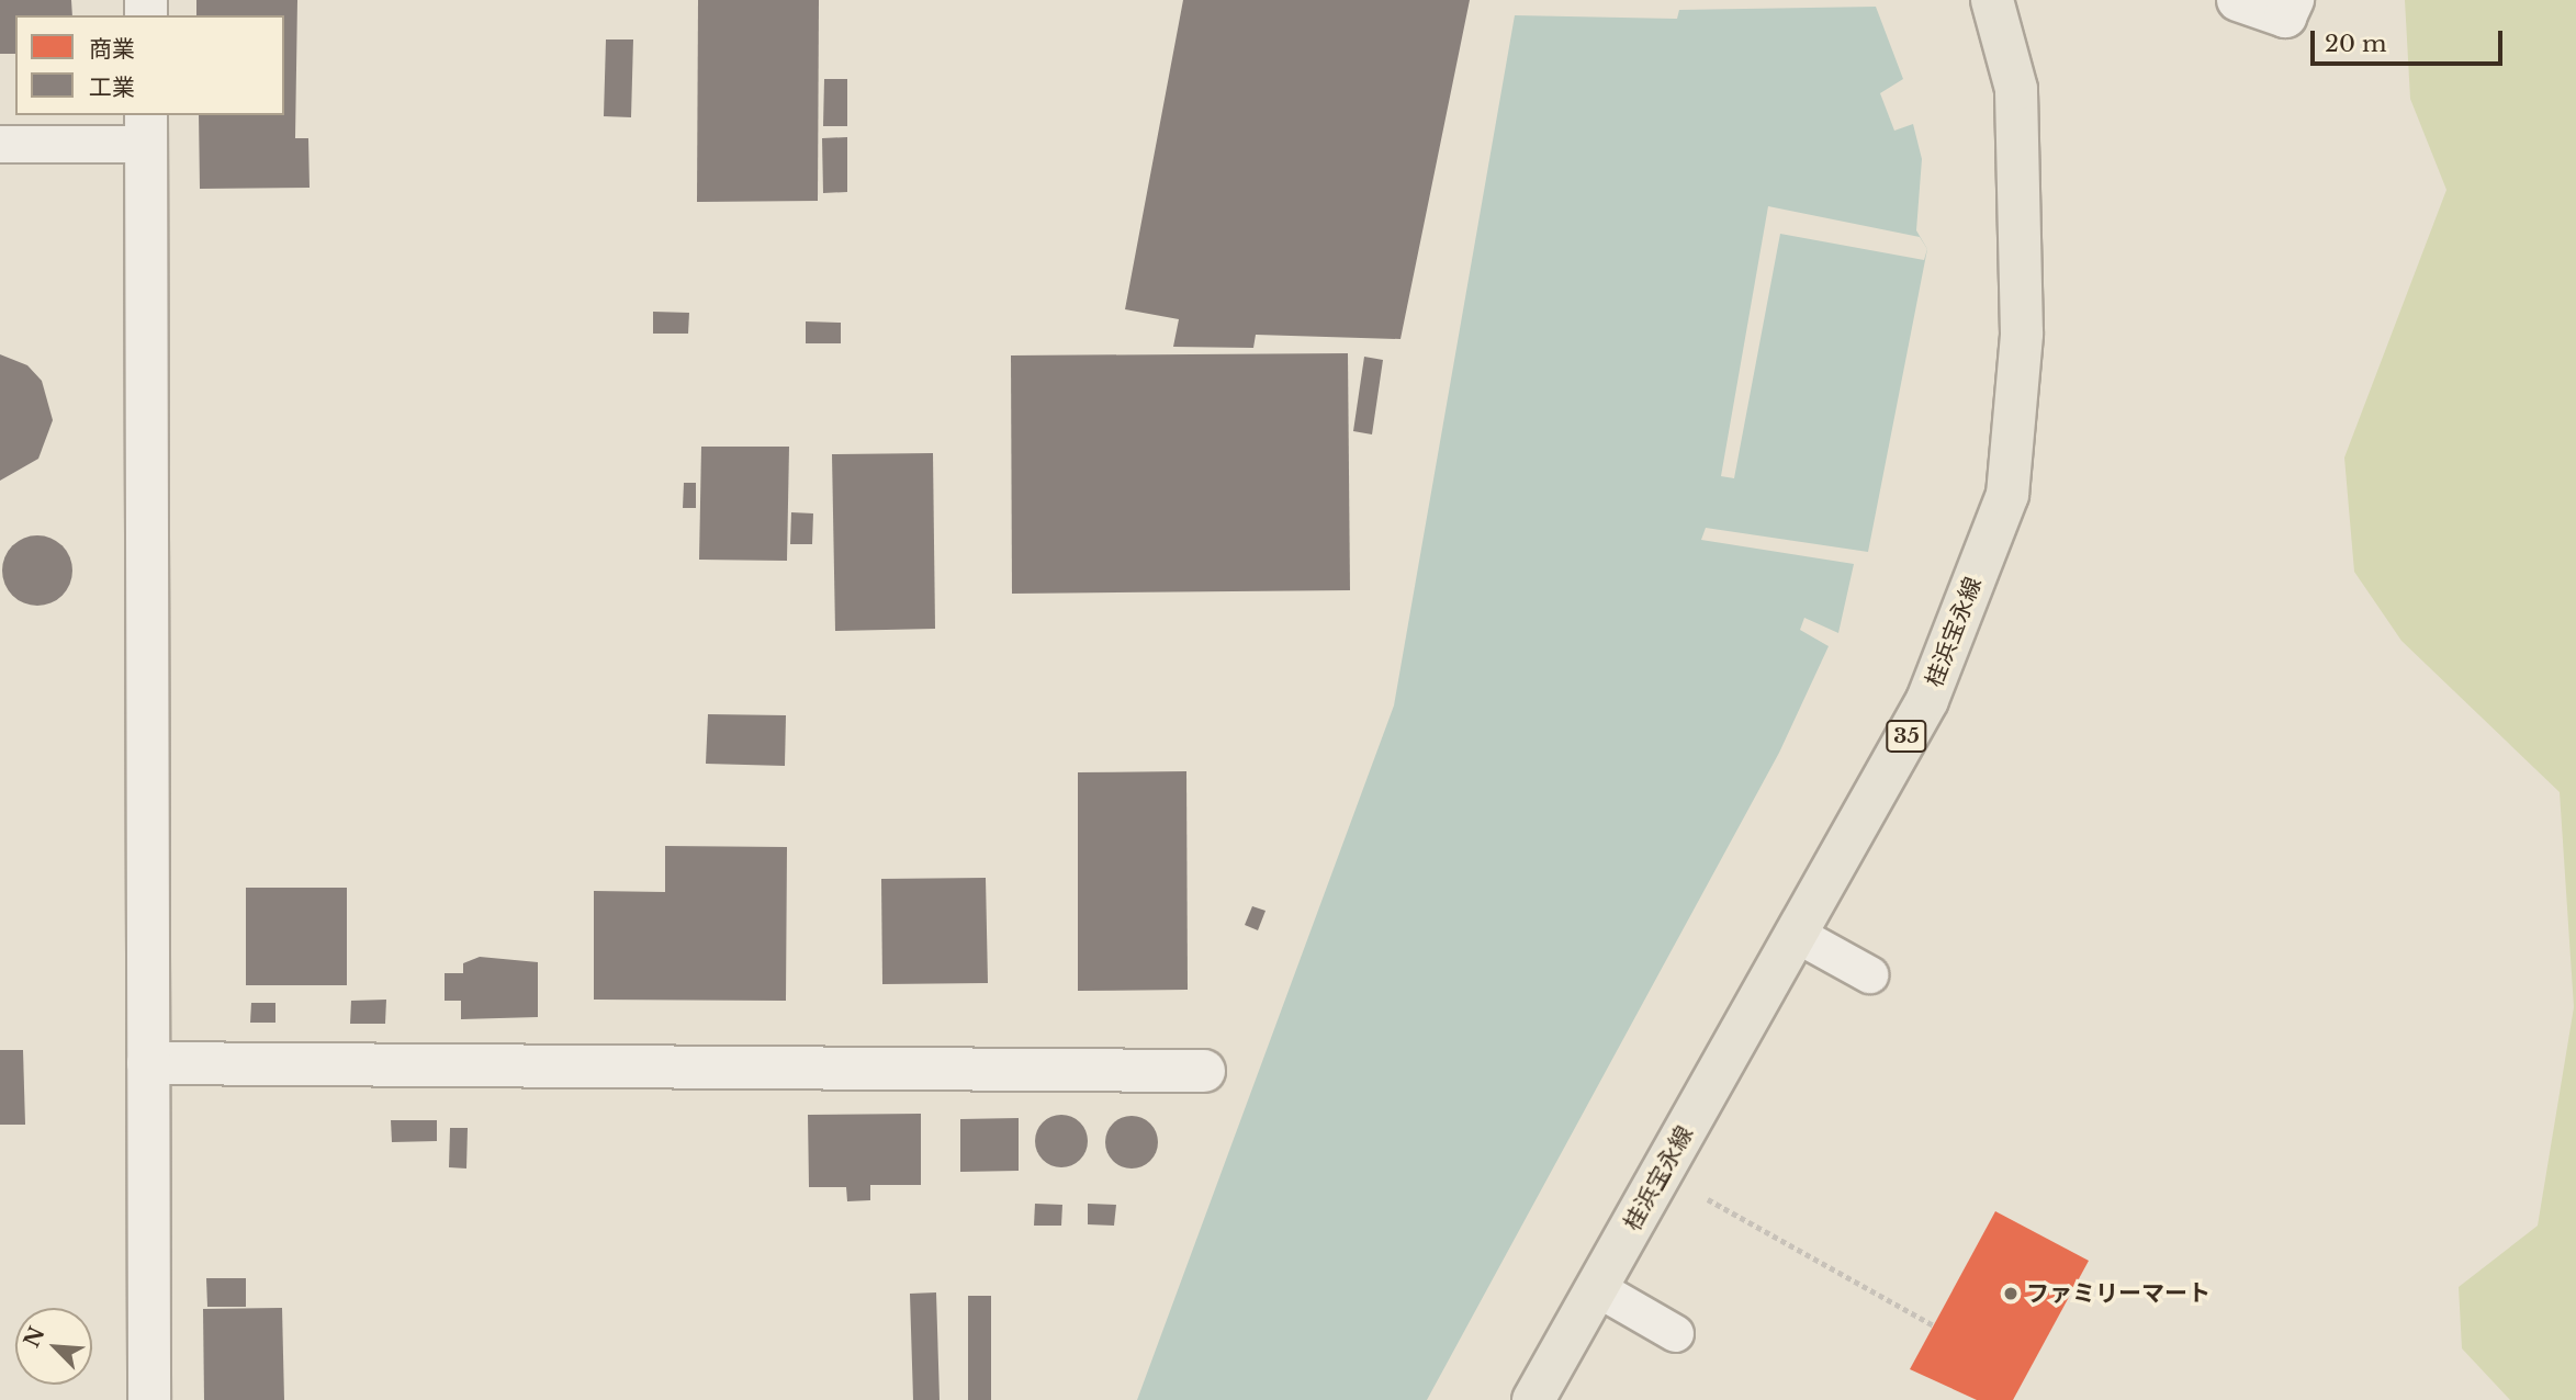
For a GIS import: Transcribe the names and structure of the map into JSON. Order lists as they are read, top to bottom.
{
  "streets": {
    "main road": ["桂浜宝永線", "35"]
  },
  "places": ["ファミリーマート"],
  "legend": ["商業", "工業"],
  "scale_bar": "20 m",
  "north": "top left"
}
